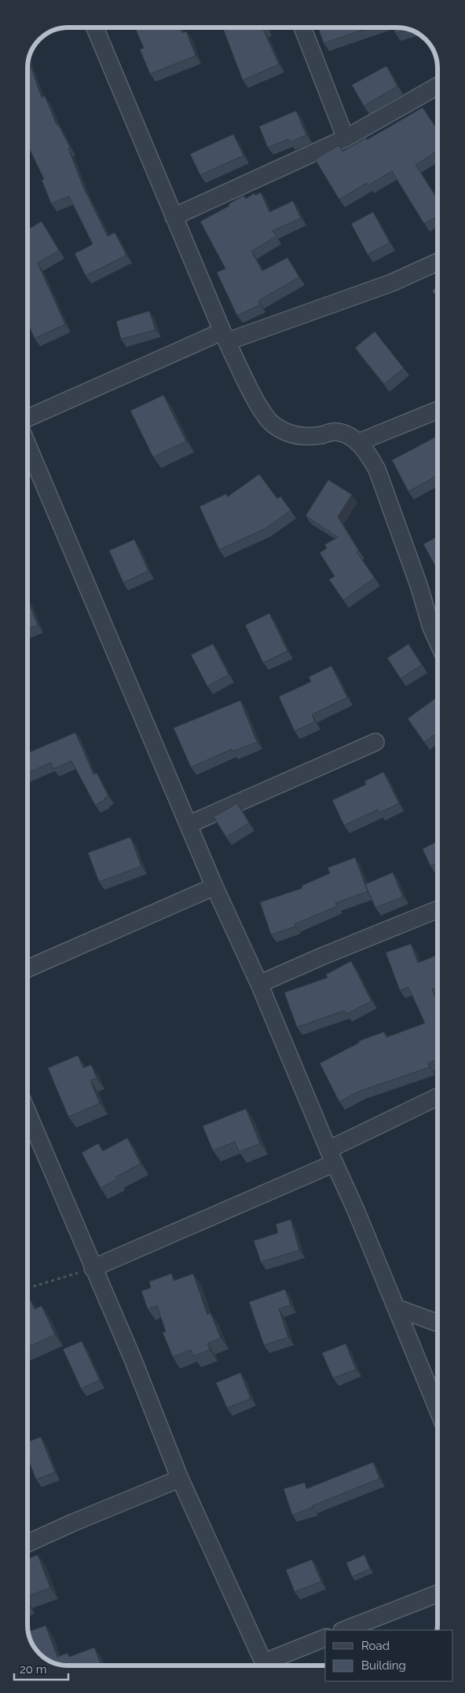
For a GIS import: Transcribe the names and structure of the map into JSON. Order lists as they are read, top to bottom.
{
  "legend": ["Road", "Building"],
  "scale_bar": "20 m"
}
